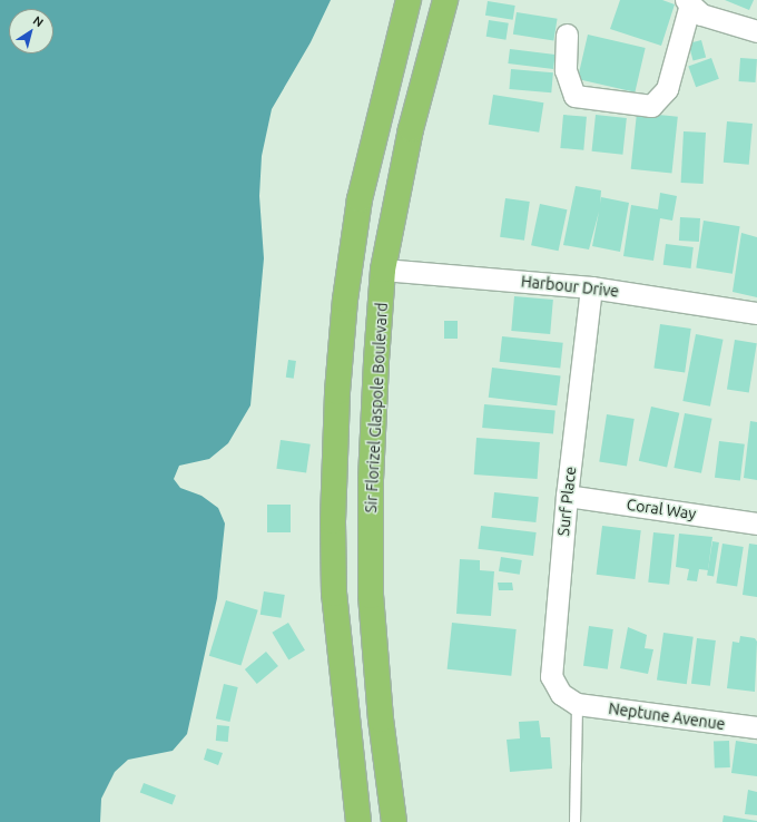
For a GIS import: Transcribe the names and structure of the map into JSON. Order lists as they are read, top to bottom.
{
  "streets": {
    "highway": ["Sir Florizel Glaspole Boulevard"],
    "street": [
      "Harbour Drive",
      "Surf Place",
      "Coral Way",
      "Neptune Avenue"
    ]
  },
  "crossings": [
    ["Harbour Drive", "Sir Florizel Glaspole Boulevard"],
    ["Harbour Drive", "Surf Place"],
    ["Surf Place", "Coral Way"],
    ["Surf Place", "Neptune Avenue"]
  ],
  "north": "top right"
}
